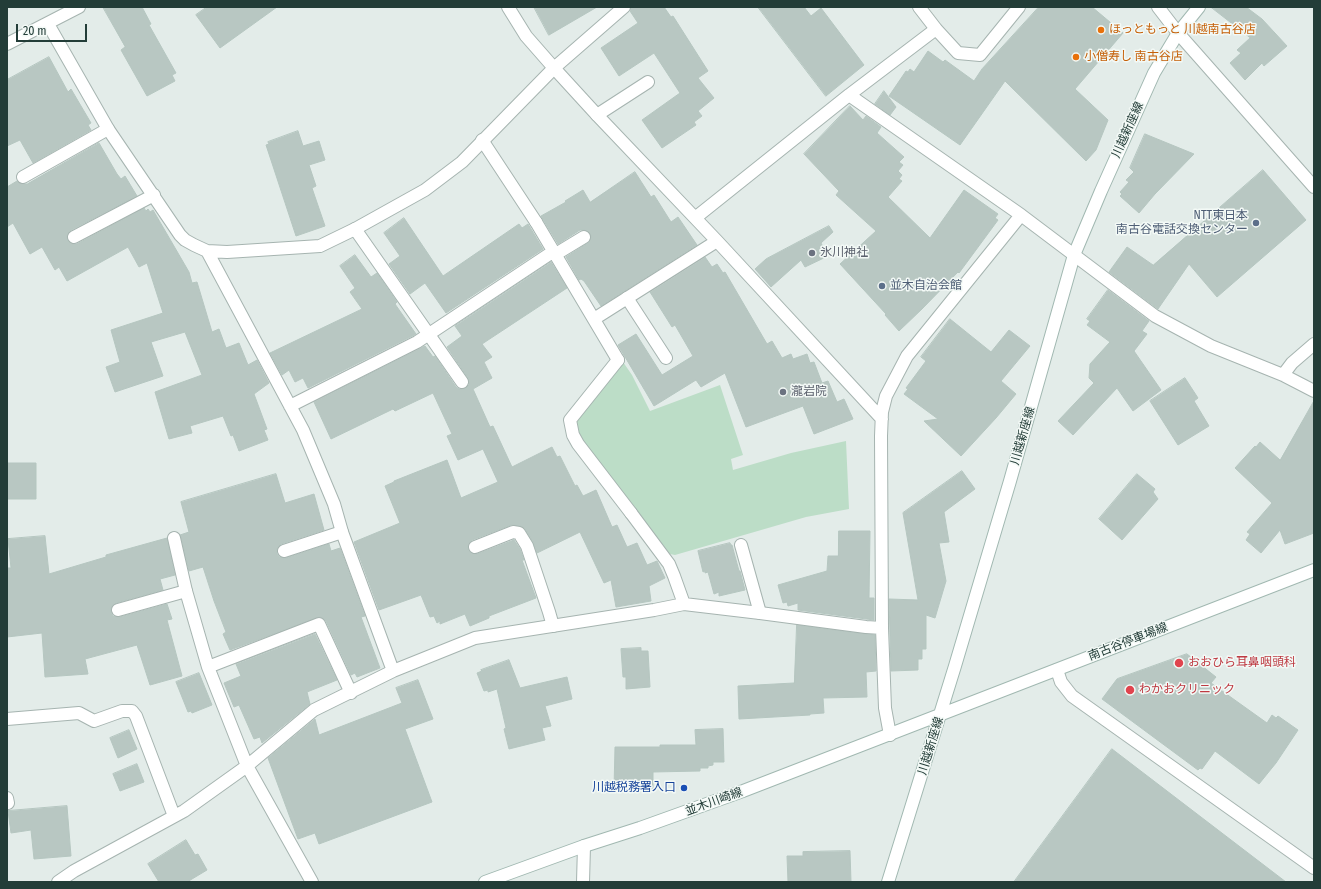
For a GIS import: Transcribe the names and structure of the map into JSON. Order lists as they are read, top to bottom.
{
  "streets": {
    "street": ["川越新座線", "南古谷停車場線", "並木川崎線"]
  },
  "crossings": [
    ["川越新座線", "南古谷停車場線"],
    ["川越新座線", "並木川崎線"],
    ["南古谷停車場線", "並木川崎線"]
  ],
  "places": [
    "ほっともっと 川越南古谷店",
    "小僧寿し 南古谷店",
    "NTT東日本 南古谷電話交換センター",
    "氷川神社",
    "並木自治会館",
    "瀧岩院",
    "おおひら耳鼻咽頭科",
    "わかおクリニック",
    "川越税務署入口"
  ],
  "scale_bar": "20 m"
}
